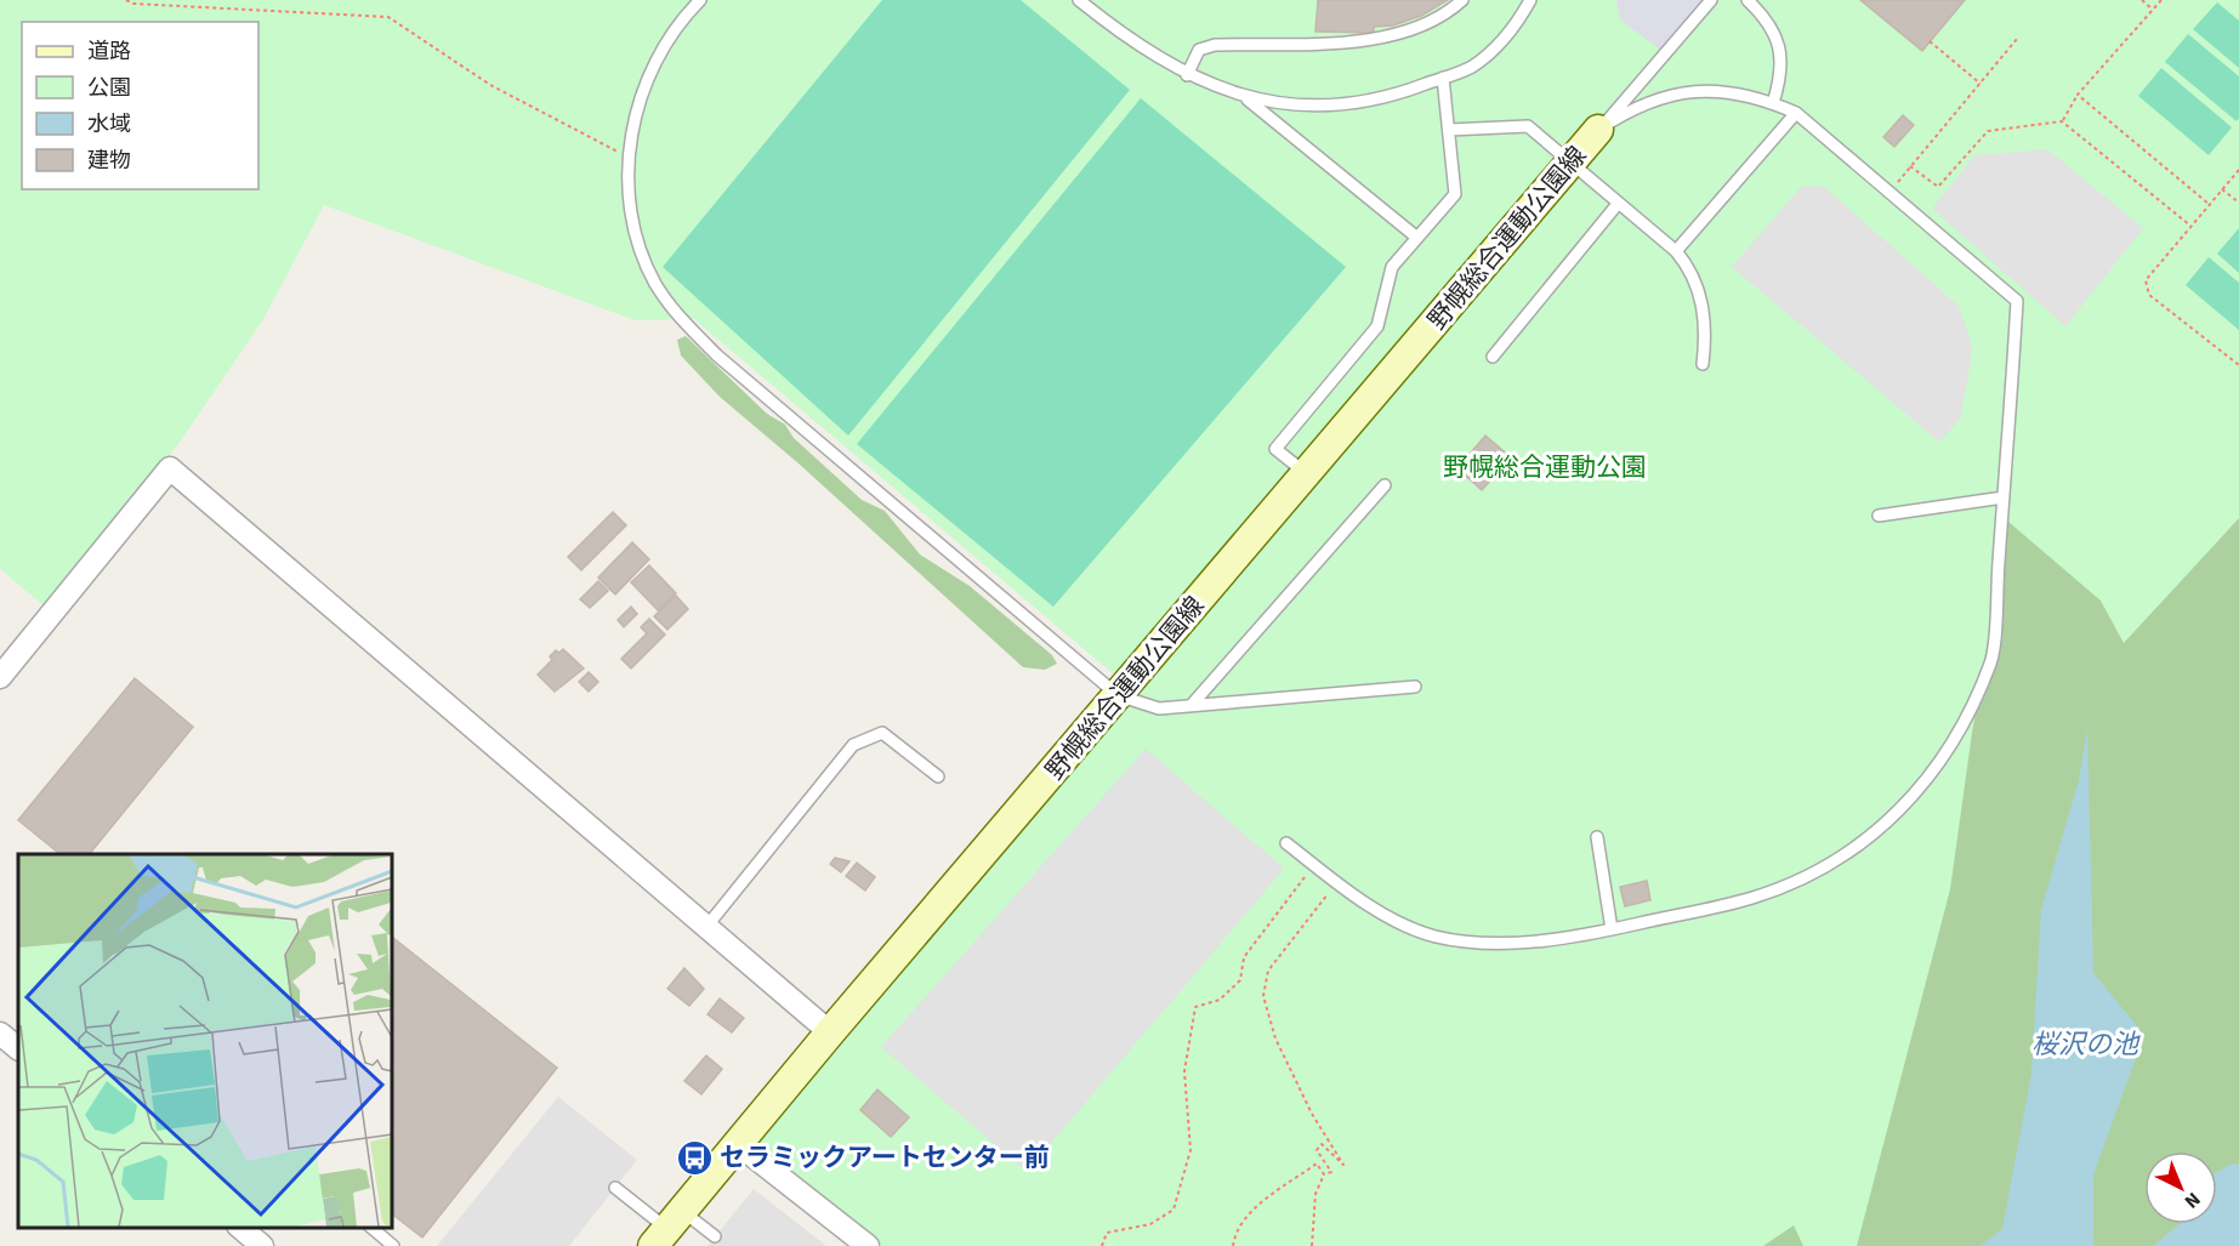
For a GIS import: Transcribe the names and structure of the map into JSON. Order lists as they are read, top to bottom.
{
  "streets": {
    "main road": ["野幌総合運動公園線"]
  },
  "water": ["桜沢の池"],
  "parks": ["野幌総合運動公園"],
  "places": {
    "bus stop": ["セラミックアートセンター前"]
  },
  "legend": [
    "道路",
    "公園",
    "水域",
    "建物"
  ],
  "north": "bottom right"
}
